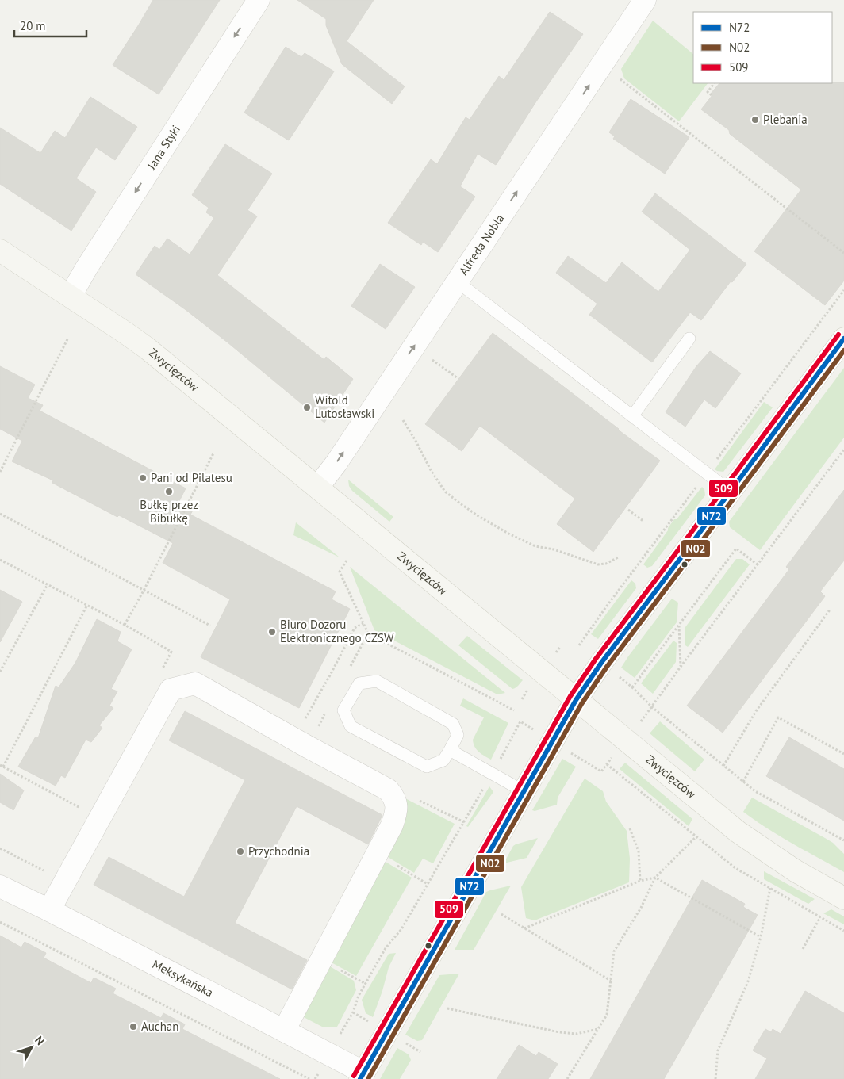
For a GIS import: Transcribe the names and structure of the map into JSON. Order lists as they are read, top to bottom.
{
  "streets": {
    "street": [
      "Jana Styki",
      "Alfreda Nobla",
      "Zwycięzców",
      "Meksykańska"
    ]
  },
  "crossings": [
    ["Jana Styki", "Zwycięzców"],
    ["Alfreda Nobla", "Zwycięzców"]
  ],
  "one_way": ["Jana Styki", "Alfreda Nobla"],
  "places": [
    "Plebania",
    "Witold Lutosławski",
    "Pani od Pilatesu",
    "Bułkę przez Bibułkę",
    "Biuro Dozoru Elektronicznego CZSW",
    "Przychodnia",
    "Auchan"
  ],
  "lines": ["transit line 509", "transit line N72", "transit line N02"],
  "legend": ["N72", "N02", "509"],
  "scale_bar": "20 m",
  "north": "top right"
}
